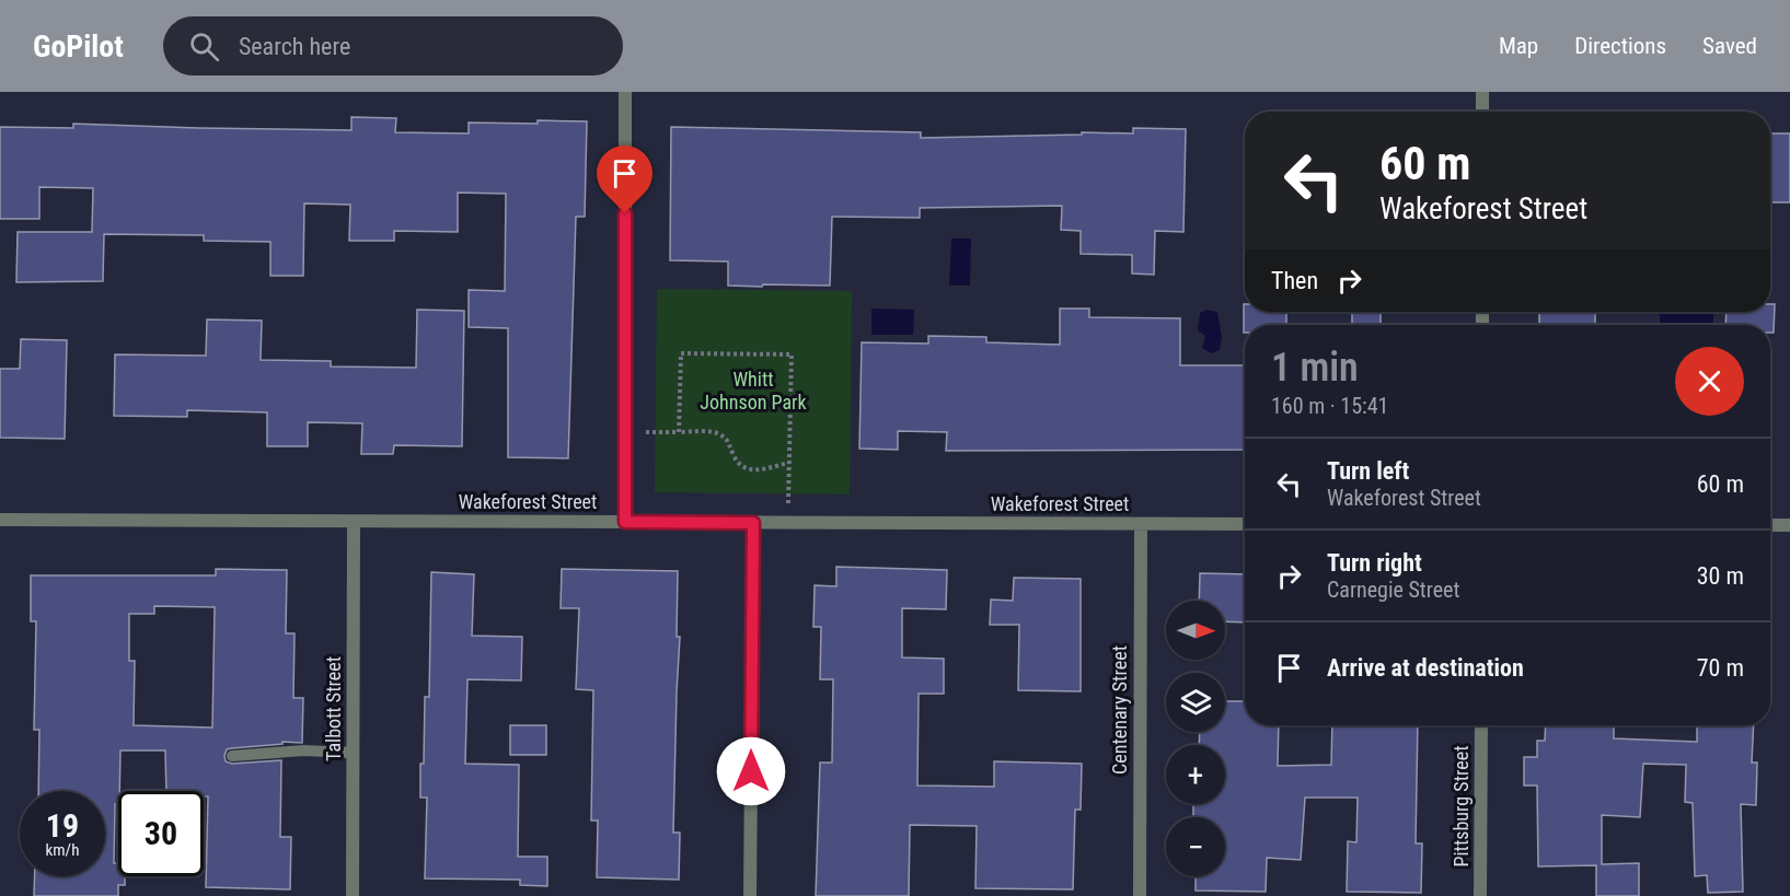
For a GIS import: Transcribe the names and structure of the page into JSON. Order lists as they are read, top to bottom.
{
  "streets": {
    "street": [
      "Wakeforest Street",
      "Talbott Street",
      "Centenary Street",
      "Pittsburg Street"
    ]
  },
  "crossings": [
    ["Wakeforest Street", "Talbott Street"],
    ["Wakeforest Street", "Centenary Street"]
  ],
  "parks": ["Whitt Johnson Park"],
  "north": "right",
  "page": {
    "header": "GoPilot",
    "search": "Search here",
    "nav": ["Map", "Directions", "Saved"],
    "turn": ["60 m", "Wakeforest Street"],
    "then": "Then",
    "heading": ["1 min", "160 m · 15:41"],
    "list": [
      {
        "name": "Turn left",
        "note": "Wakeforest Street",
        "value": "60 m"
      },
      {
        "name": "Turn right",
        "note": "Carnegie Street",
        "value": "30 m"
      },
      {
        "name": "Arrive at destination",
        "value": "70 m"
      }
    ],
    "map_buttons": ["+", "−"],
    "speed": "19 km/h",
    "limit": "30"
  }
}
